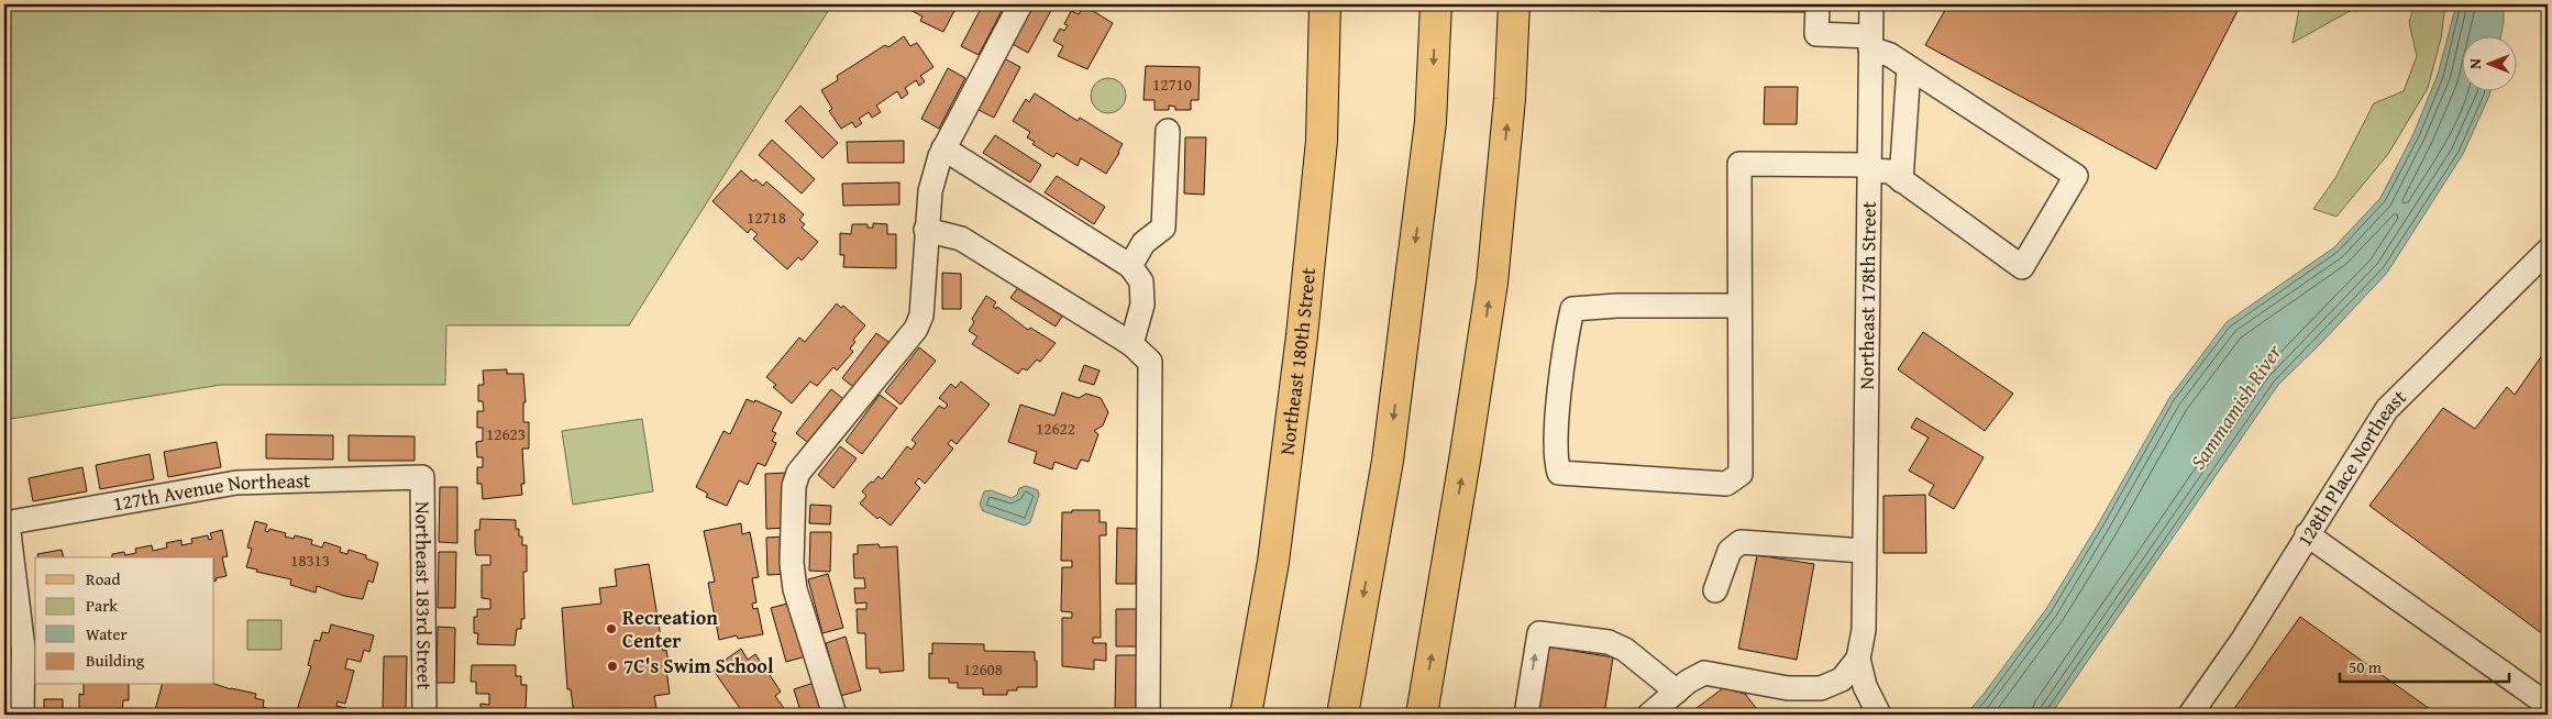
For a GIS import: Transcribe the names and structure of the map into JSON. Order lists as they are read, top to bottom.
{
  "streets": {
    "main road": ["Northeast 180th Street"],
    "street": [
      "Northeast 178th Street",
      "128th Place Northeast",
      "127th Avenue Northeast",
      "Northeast 183rd Street"
    ]
  },
  "crossings": [
    ["127th Avenue Northeast", "Northeast 183rd Street"]
  ],
  "water": ["Sammamish River"],
  "places": ["Recreation Center", "7C's Swim School"],
  "house_numbers": [
    "12710",
    "12718",
    "12622",
    "12623",
    "18313",
    "12608"
  ],
  "legend": [
    "Road",
    "Park",
    "Water",
    "Building"
  ],
  "scale_bar": "50 m",
  "north": "left"
}
